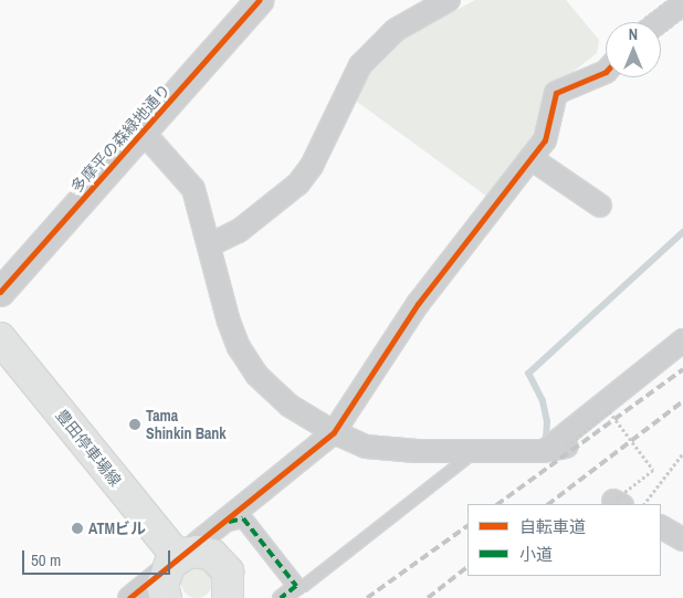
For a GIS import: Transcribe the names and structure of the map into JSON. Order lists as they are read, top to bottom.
{
  "streets": {
    "main road": ["豊田停車場線"],
    "street": ["多摩平の森緑地通り"]
  },
  "places": ["Tama Shinkin Bank", "ATMビル"],
  "legend": ["自転車道", "小道"],
  "scale_bar": "50 m",
  "north": "top"
}
